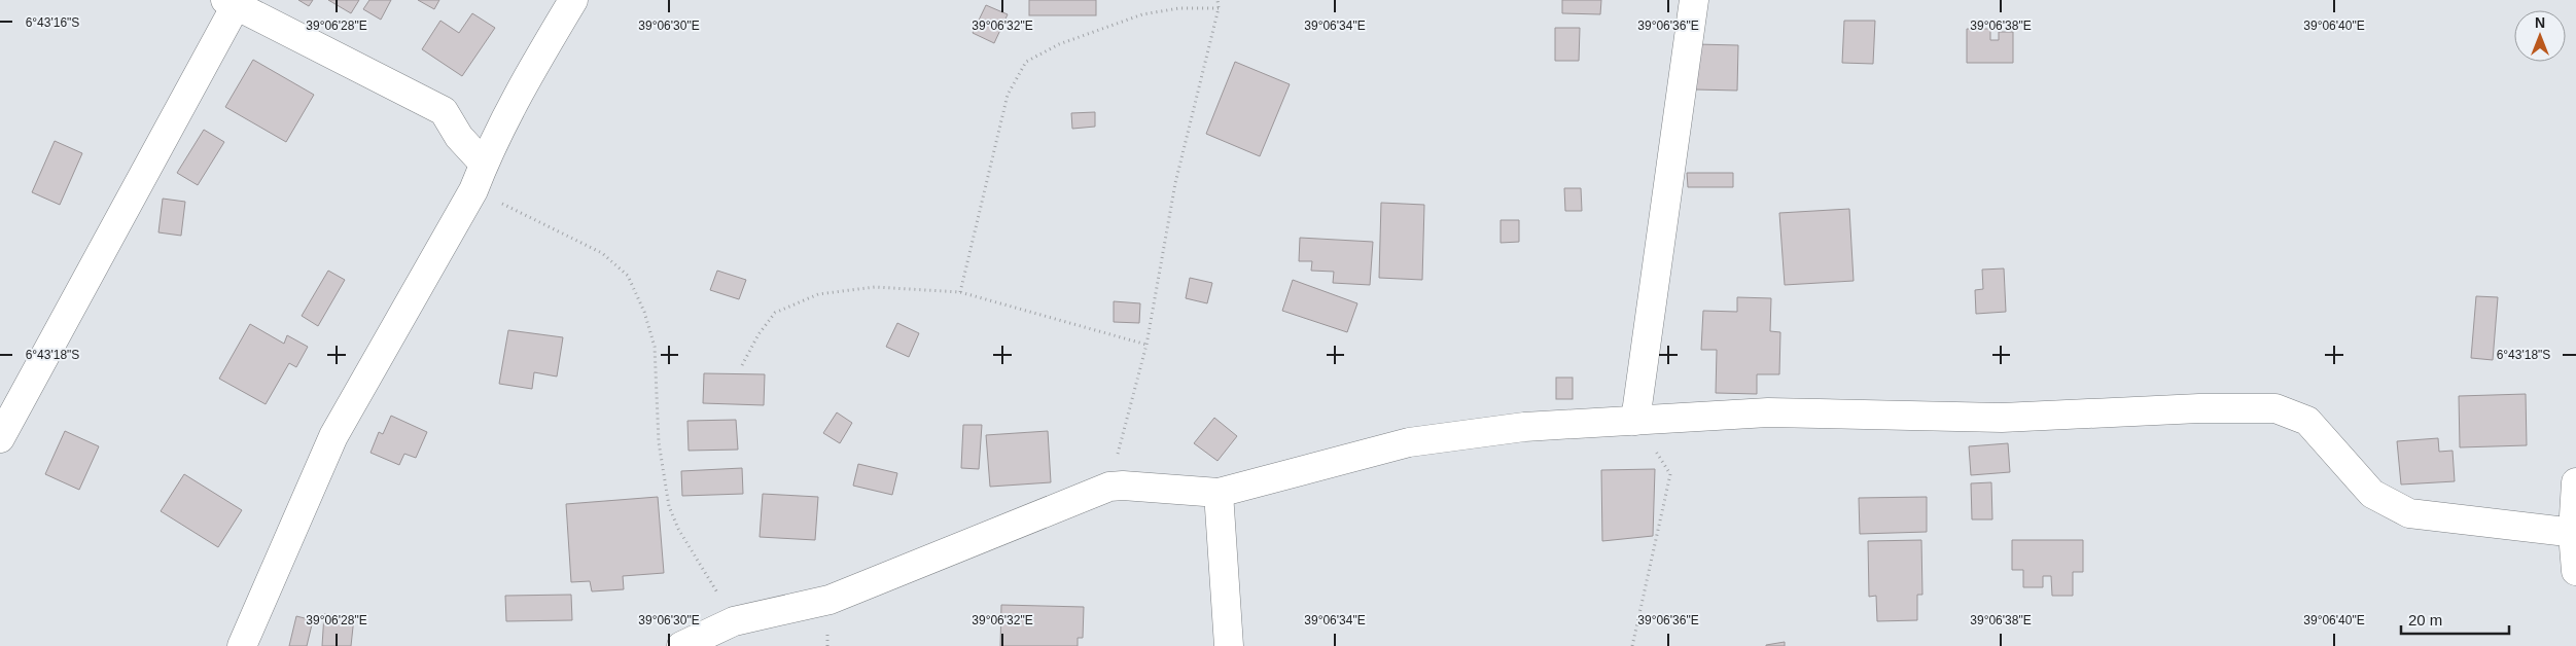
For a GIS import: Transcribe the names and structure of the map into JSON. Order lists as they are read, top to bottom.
{
  "scale_bar": "20 m",
  "north": "top",
  "coordinates": [
    "6°43'16\"S",
    "39°06'28\"E",
    "39°06'30\"E",
    "39°06'32\"E",
    "39°06'34\"E",
    "39°06'36\"E",
    "39°06'38\"E",
    "39°06'40\"E",
    "6°43'18\"S"
  ]
}
